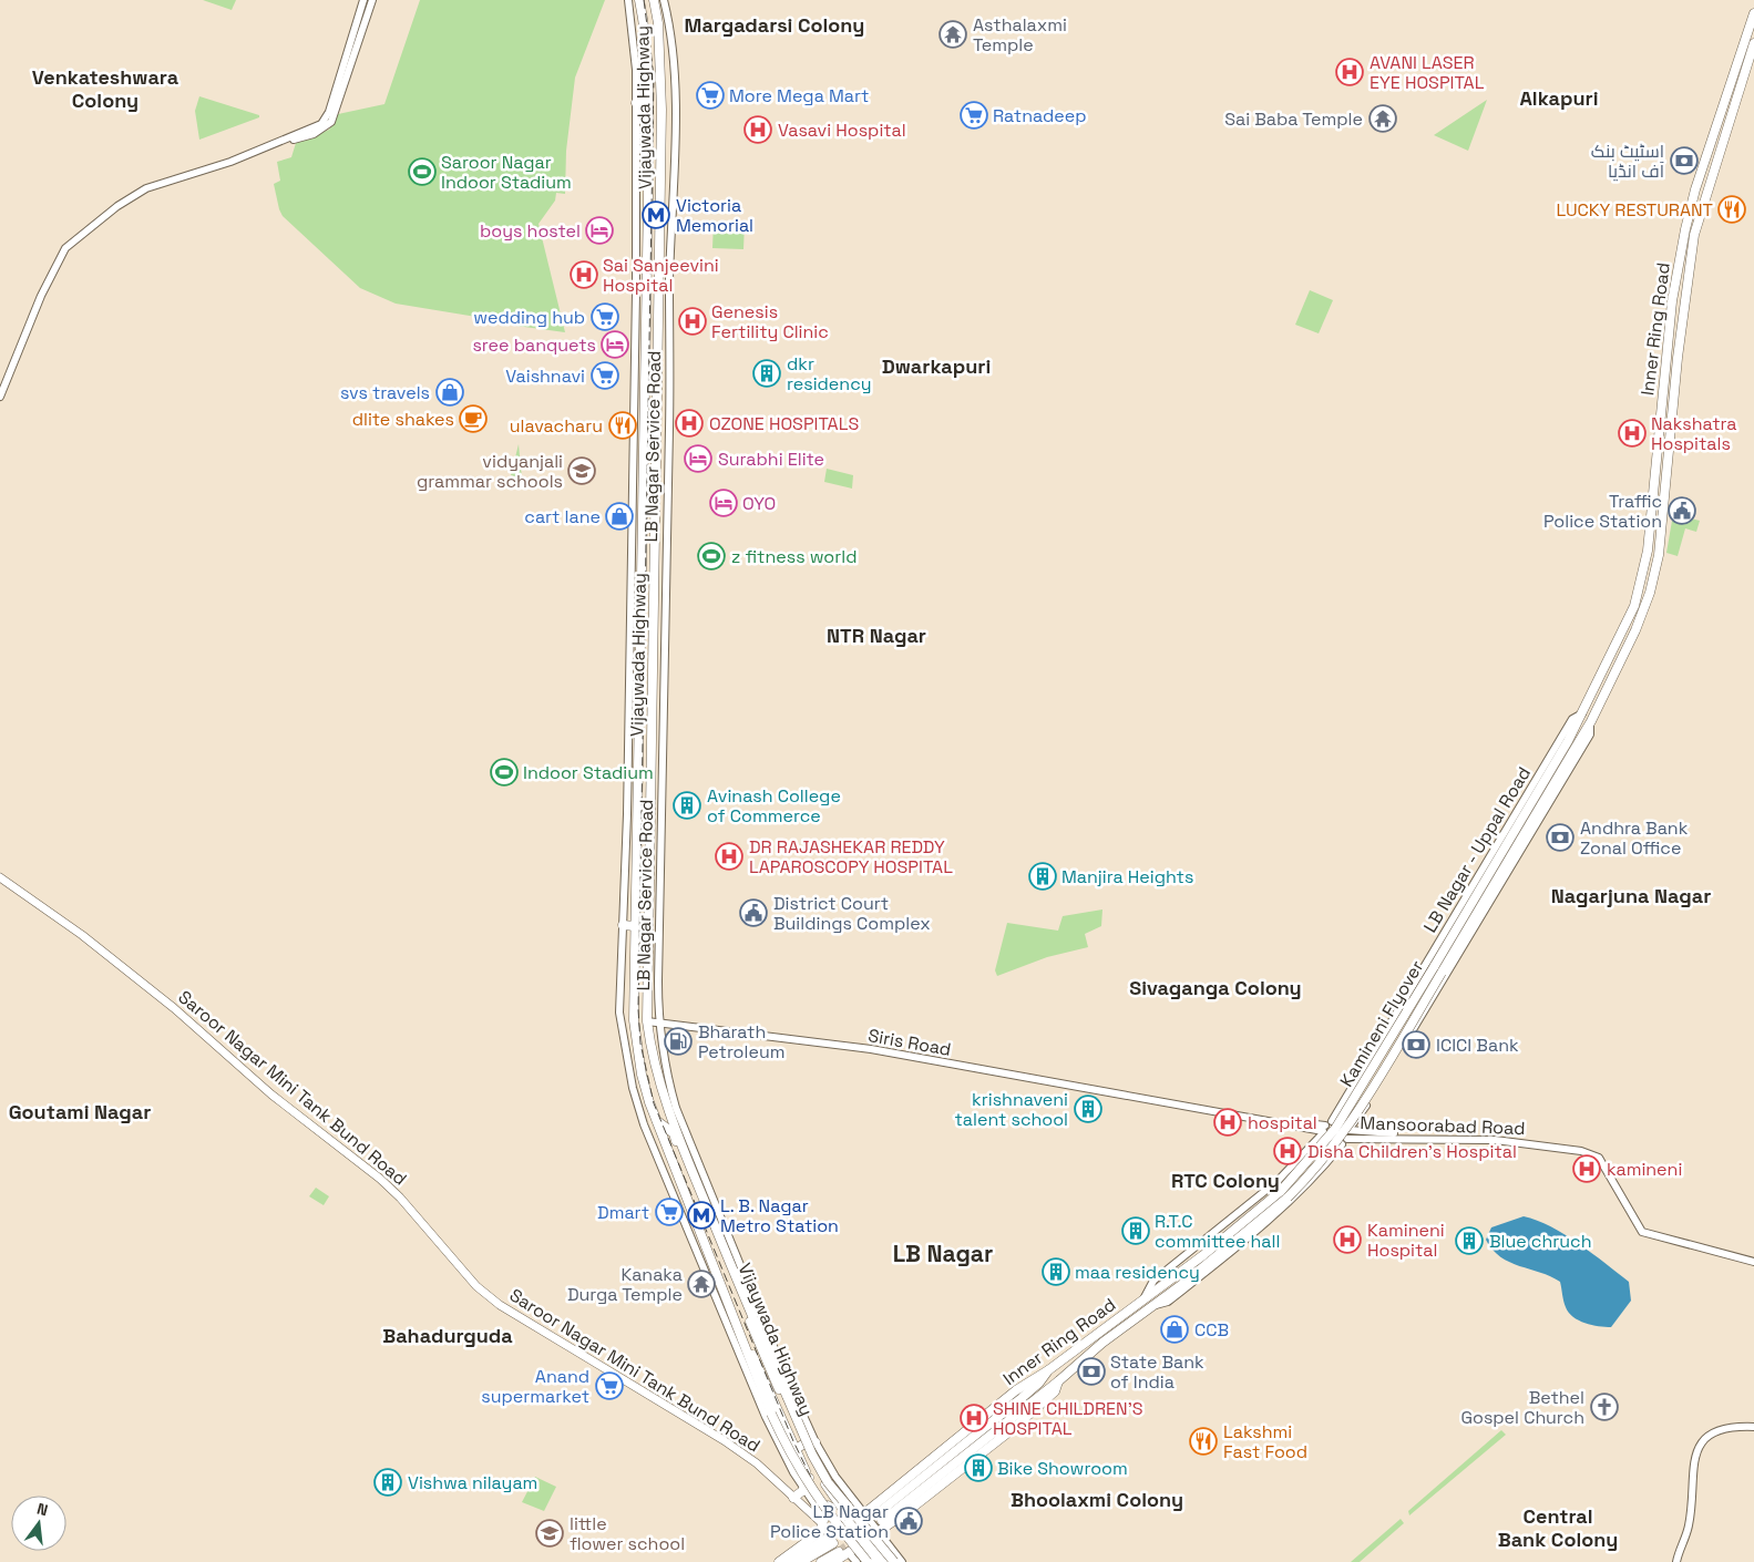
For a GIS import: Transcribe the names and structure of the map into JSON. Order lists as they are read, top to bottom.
{
  "streets": {
    "main road": [
      "Vijaywada Highway",
      "Inner Ring Road",
      "Kamineni Flyover",
      "Saroor Nagar Mini Tank Bund Road"
    ],
    "street": [
      "LB Nagar Service Road",
      "LB Nagar - Uppal Road",
      "Siris Road",
      "Mansoorabad Road"
    ]
  },
  "crossings": [
    ["Vijaywada Highway", "Inner Ring Road"],
    ["Vijaywada Highway", "Siris Road"],
    ["Inner Ring Road", "LB Nagar Service Road"],
    ["Inner Ring Road", "LB Nagar - Uppal Road"],
    ["Inner Ring Road", "Kamineni Flyover"],
    ["LB Nagar Service Road", "Siris Road"],
    ["LB Nagar - Uppal Road", "Kamineni Flyover"],
    ["LB Nagar - Uppal Road", "Siris Road"],
    ["LB Nagar - Uppal Road", "Mansoorabad Road"],
    ["Siris Road", "Mansoorabad Road"]
  ],
  "districts": [
    "Margadarsi Colony",
    "Venkateshwara Colony",
    "Alkapuri",
    "Dwarkapuri",
    "NTR Nagar",
    "Nagarjuna Nagar",
    "Sivaganga Colony",
    "Goutami Nagar",
    "RTC Colony",
    "LB Nagar",
    "Bahadurguda",
    "Bhoolaxmi Colony",
    "Central Bank Colony"
  ],
  "places": {
    "temple": ["Asthalaxmi Temple", "Sai Baba Temple", "Kanaka Durga Temple"],
    "hospital": [
      "AVANI LASER EYE HOSPITAL",
      "Vasavi Hospital",
      "Sai Sanjeevini Hospital",
      "Genesis Fertility Clinic",
      "OZONE HOSPITALS",
      "Nakshatra Hospitals",
      "DR RAJASHEKAR REDDY LAPAROSCOPY HOSPITAL",
      "hospital",
      "Disha Children's Hospital",
      "kamineni",
      "Kamineni Hospital",
      "SHINE CHILDREN'S HOSPITAL"
    ],
    "supermarket": [
      "More Mega Mart",
      "Ratnadeep",
      "wedding hub",
      "Vaishnavi",
      "Dmart",
      "Anand supermarket"
    ],
    "bank": [
      "اسٹیٹ بنک آف انڈیا",
      "Andhra Bank Zonal Office",
      "ICICI Bank",
      "State Bank of India"
    ],
    "sports": ["Saroor Nagar Indoor Stadium", "z fitness world", "Indoor Stadium"],
    "restaurant": ["LUCKY RESTURANT", "ulavacharu", "Lakshmi Fast Food"],
    "metro station": ["Victoria Memorial", "L. B. Nagar Metro Station"],
    "hotel": [
      "boys hostel",
      "sree banquets",
      "Surabhi Elite",
      "OYO"
    ],
    "building": [
      "dkr residency",
      "Avinash College of Commerce",
      "Manjira Heights",
      "krishnaveni talent school",
      "R.T.C committee hall",
      "Blue chruch",
      "maa residency",
      "Bike Showroom",
      "Vishwa nilayam"
    ],
    "shop": ["svs travels", "cart lane", "CCB"],
    "cafe": ["dlite shakes"],
    "school or university": ["vidyanjali grammar schools", "little flower school"],
    "public building": ["Traffic Police Station", "District Court Buildings Complex", "LB Nagar Police Station"],
    "fuel station": ["Bharath Petroleum"],
    "church": ["Bethel Gospel Church"]
  },
  "north": "top"
}
